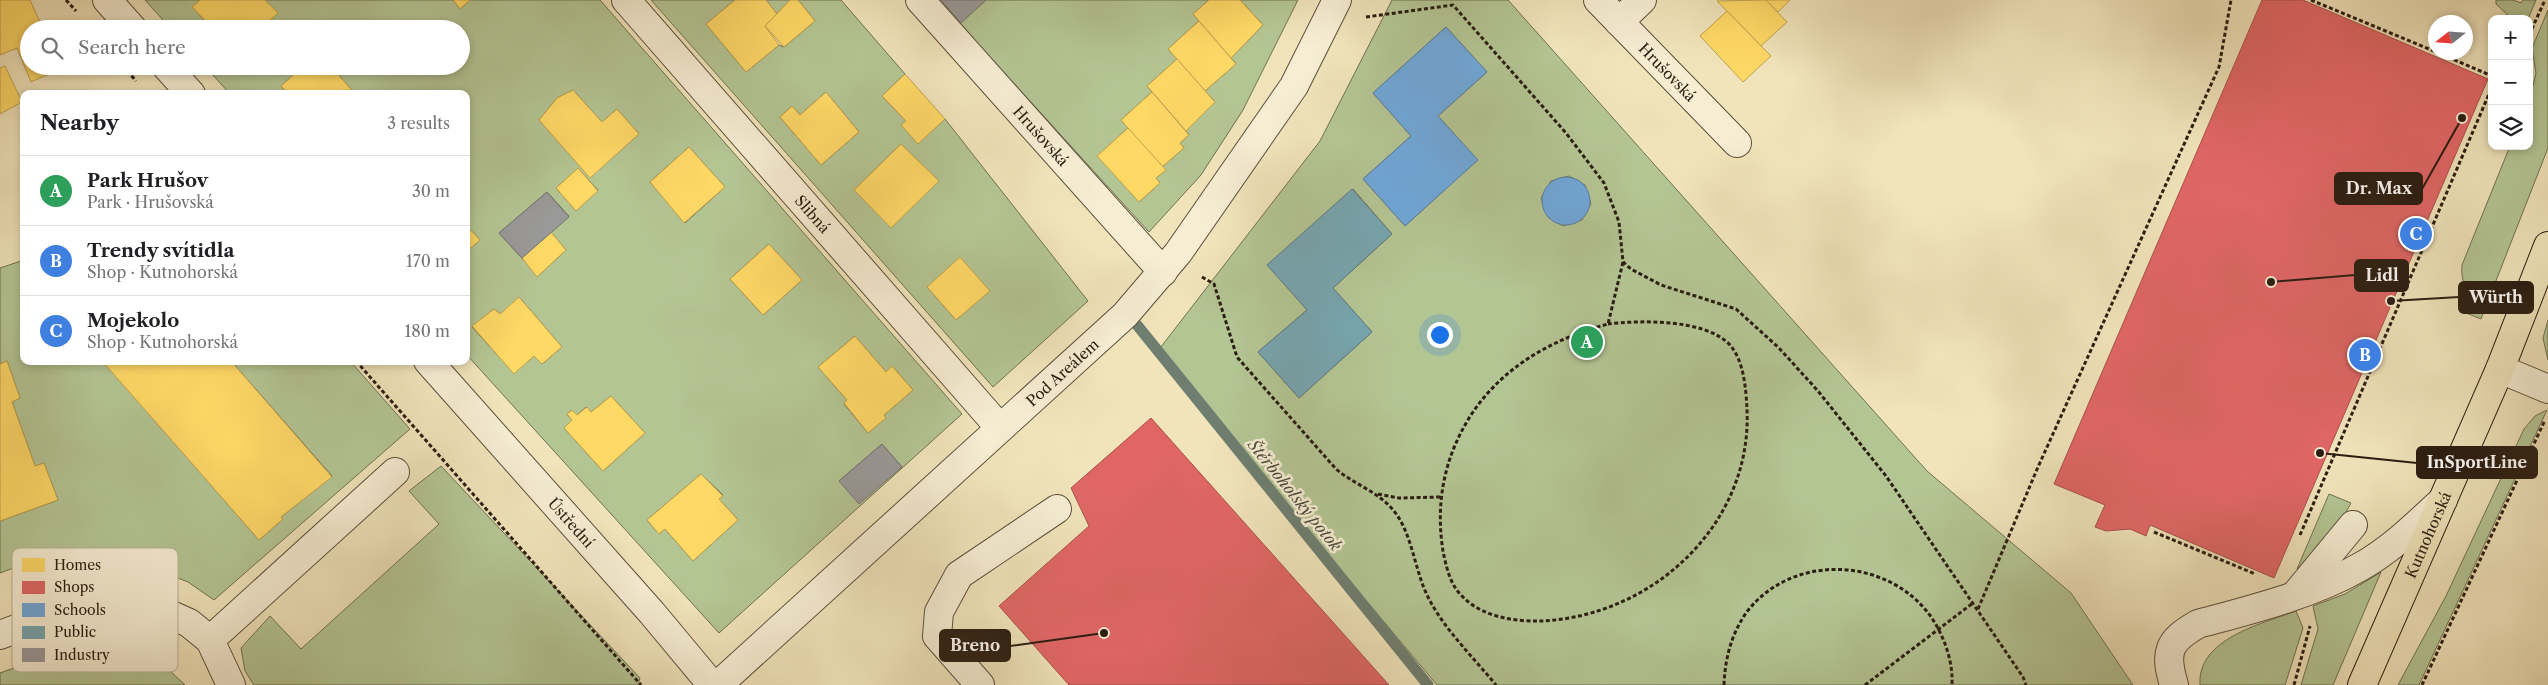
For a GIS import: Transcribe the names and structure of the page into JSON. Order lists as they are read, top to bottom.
{
  "streets": {
    "main road": ["Kutnohorská"],
    "street": [
      "Hrušovská",
      "Slibná",
      "Pod Areálem",
      "Ústřední"
    ]
  },
  "crossings": [
    ["Hrušovská", "Pod Areálem"],
    ["Slibná", "Pod Areálem"]
  ],
  "water": ["Štěrboholský potok"],
  "places": [
    "Dr. Max",
    "Lidl",
    "Würth",
    "InSportLine",
    "Breno"
  ],
  "legend": [
    "Homes",
    "Shops",
    "Schools",
    "Public",
    "Industry"
  ],
  "north": "left",
  "page": {
    "map_buttons": ["+", "−"],
    "search": "Search here",
    "heading": ["Nearby", "3 results"],
    "list": [
      {
        "mark": "A",
        "name": "Park Hrušov",
        "note": "Park · Hrušovská",
        "value": "30 m"
      },
      {
        "mark": "B",
        "name": "Trendy svítidla",
        "note": "Shop · Kutnohorská",
        "value": "170 m"
      },
      {
        "mark": "C",
        "name": "Mojekolo",
        "note": "Shop · Kutnohorská",
        "value": "180 m"
      }
    ],
    "pins": ["C", "A", "B"]
  }
}
